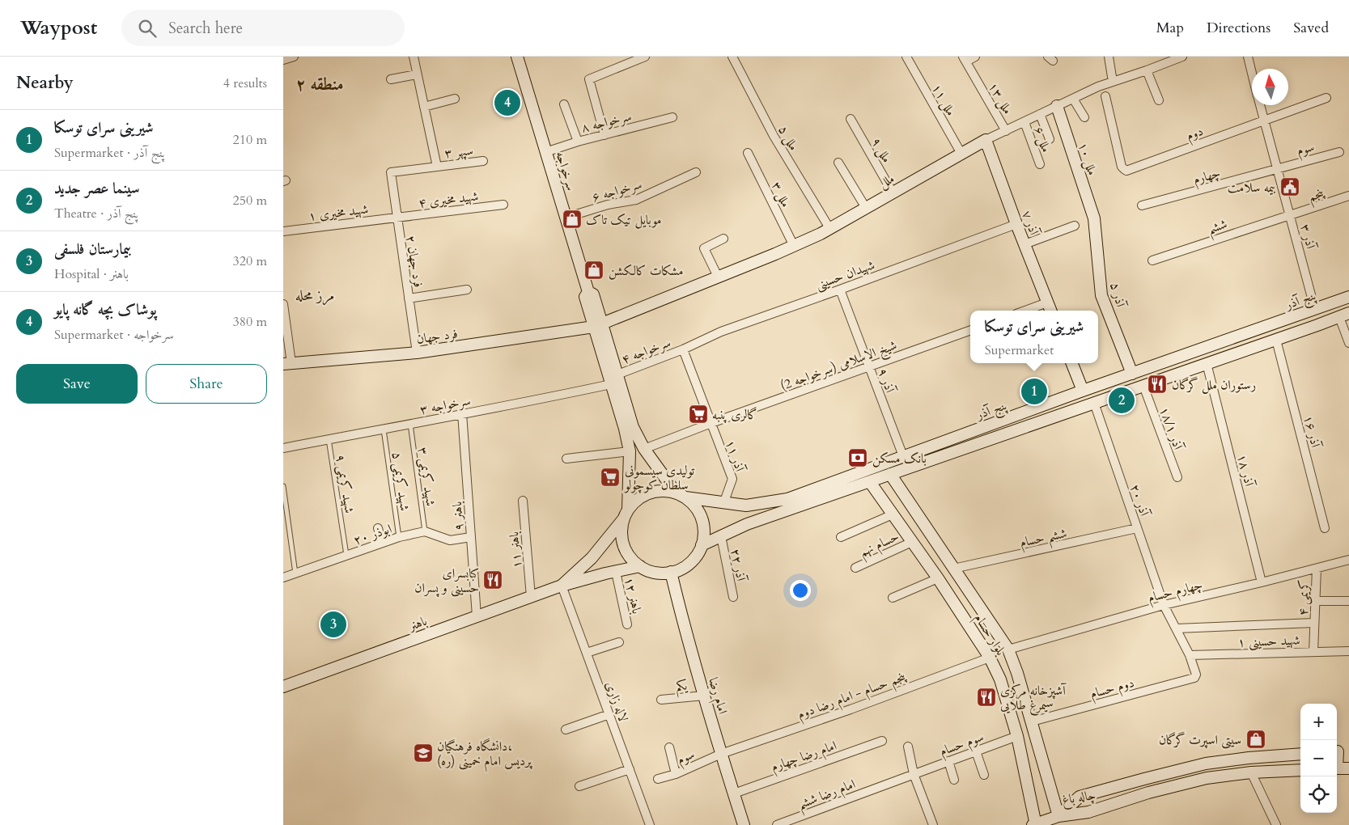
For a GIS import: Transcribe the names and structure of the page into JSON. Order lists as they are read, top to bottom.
{
  "streets": {
    "main road": [
      "۱۰ ملل",
      "سرخواجه",
      "ملل",
      "آذر ۷",
      "آذر ۵",
      "پنج آذر",
      "فرد جهان",
      "باهنر",
      "بلوار حسام",
      "امام رضا",
      "چاله باغ"
    ],
    "street": [
      "ملل ۱۳",
      "۱۱ ملل",
      "۸ سرخواجه",
      "دوم",
      "ملل ۵",
      "۶ ملل",
      "سوم",
      "ملل ۹",
      "۳ سپهر",
      "چهارم",
      "سرخواجه ۶",
      "ملل ۳",
      "پنجم",
      "۴ شهید مخیری",
      "شهید مخیری ۱",
      "ششم",
      "۳ آذر",
      "۲ فرد جهان",
      "شهیدان حسینی",
      "سرخواجه ۴",
      "شیخ الاسلامی (سرخواجه 2)",
      "۹ آذر",
      "سرخواجه ۳",
      "۱۸/۱ آذر",
      "۱۶ آذر",
      "آذر ۱۱",
      "۱۸ آذر",
      "۲۰ آذر",
      "۹ باهنر",
      "ابوذر ۲۰",
      "ششم حسام",
      "حسام نهم",
      "باهنر ۱۱",
      "۲۲ آذر",
      "چهارم حسام",
      "۱۲ باهنر",
      "کریمی ۴",
      "۱ شهید حسینی",
      "یکم",
      "دوم حسام",
      "پنجم حسام - امام رضا دوم",
      "لاله زاری",
      "سوم حسام",
      "امام رضا چهارم",
      "امام رضا ششم"
    ],
    "lane": ["۳ شهید کریمی", "۵ شهید کریمی", "۹ شهید کریمی"]
  },
  "crossings": [
    ["ملل ۱۳", "ملل"],
    ["۱۱ ملل", "ملل"],
    ["۸ سرخواجه", "سرخواجه"],
    ["دوم", "۳ آذر"],
    ["ملل ۵", "ملل"],
    ["۶ ملل", "ملل"],
    ["سوم", "چهارم"],
    ["سوم", "۳ آذر"],
    ["سوم", "پنجم حسام - امام رضا دوم"],
    ["سوم", "امام رضا"],
    ["ملل ۹", "ملل"],
    ["۳ سپهر", "۲ فرد جهان"],
    ["۱۰ ملل", "ملل"],
    ["۱۰ ملل", "آذر ۵"],
    ["سرخواجه", "ملل"],
    ["سرخواجه", "سرخواجه ۶"],
    ["سرخواجه", "پنج آذر"],
    ["سرخواجه", "فرد جهان"],
    ["سرخواجه", "سرخواجه ۴"],
    ["سرخواجه", "شیخ الاسلامی (سرخواجه 2)"],
    ["سرخواجه", "سرخواجه ۳"],
    ["سرخواجه", "باهنر"],
    ["سرخواجه", "امام رضا"],
    ["چهارم", "۳ آذر"],
    ["ملل", "ملل ۳"],
    ["ملل", "آذر ۷"],
    ["ملل", "فرد جهان"],
    ["پنجم", "ششم"],
    ["پنجم", "۳ آذر"],
    ["۴ شهید مخیری", "شهید مخیری ۱"],
    ["۴ شهید مخیری", "۲ فرد جهان"],
    ["شهید مخیری ۱", "۲ فرد جهان"],
    ["آذر ۷", "شهیدان حسینی"],
    ["ششم", "۳ آذر"],
    ["۳ آذر", "پنج آذر"],
    ["۲ فرد جهان", "فرد جهان"],
    ["شهیدان حسینی", "سرخواجه ۴"],
    ["شهیدان حسینی", "۹ آذر"],
    ["شهیدان حسینی", "آذر ۱۱"],
    ["آذر ۵", "پنج آذر"],
    ["پنج آذر", "۹ آذر"],
    ["پنج آذر", "آذر ۱۱"],
    ["پنج آذر", "باهنر"],
    ["پنج آذر", "امام رضا"],
    ["سرخواجه ۴", "آذر ۱۱"],
    ["شیخ الاسلامی (سرخواجه 2)", "۹ آذر"],
    ["شیخ الاسلامی (سرخواجه 2)", "آذر ۱۱"],
    ["سرخواجه ۳", "۳ شهید کریمی"],
    ["سرخواجه ۳", "۵ شهید کریمی"],
    ["سرخواجه ۳", "۹ شهید کریمی"],
    ["سرخواجه ۳", "۹ باهنر"],
    ["۱۸ آذر", "چهارم حسام"],
    ["۳ شهید کریمی", "ابوذر ۲۰"],
    ["۵ شهید کریمی", "ابوذر ۲۰"],
    ["۹ شهید کریمی", "ابوذر ۲۰"],
    ["۲۰ آذر", "ششم حسام"],
    ["۲۰ آذر", "چهارم حسام"],
    ["۲۰ آذر", "۱ شهید حسینی"],
    ["۲۰ آذر", "دوم حسام"],
    ["۹ باهنر", "باهنر"],
    ["ششم حسام", "بلوار حسام"],
    ["حسام نهم", "بلوار حسام"],
    ["باهنر ۱۱", "باهنر"],
    ["چهارم حسام", "کریمی ۴"],
    ["چهارم حسام", "بلوار حسام"],
    ["۱۲ باهنر", "باهنر"],
    ["کریمی ۴", "۱ شهید حسینی"],
    ["باهنر", "امام رضا"],
    ["باهنر", "لاله زاری"],
    ["بلوار حسام", "دوم حسام"],
    ["بلوار حسام", "پنجم حسام - امام رضا دوم"],
    ["بلوار حسام", "سوم حسام"],
    ["بلوار حسام", "چاله باغ"],
    ["یکم", "امام رضا"],
    ["پنجم حسام - امام رضا دوم", "امام رضا"],
    ["امام رضا", "امام رضا چهارم"],
    ["سوم حسام", "امام رضا ششم"]
  ],
  "districts": ["منطقه ۲", "مرز محله"],
  "places": {
    "public building": ["بیمه سلامت"],
    "shop": ["موبایل تیک تاک", "مشکات کالکشن", "سیتی اسپرت گرگان"],
    "restaurant": ["رستوران ملل گرگان", "کبابسرای حسینی و پسران", "آشپزخانه مرکزی سیمرغ طلایی"],
    "supermarket": ["گالری پنبه", "تولیدی سیسمونی سلطان کوچولو"],
    "bank": ["بانک مسکن"],
    "school or university": ["دانشگاه فرهنگیان، پردیس امام خمینی (ره)"]
  },
  "north": "top",
  "page": {
    "header": "Waypost",
    "search": "Search here",
    "nav": ["Map", "Directions", "Saved"],
    "heading": ["Nearby", "4 results"],
    "pins": [
      "4",
      "1",
      "2",
      "3"
    ],
    "list": [
      {
        "mark": "1",
        "name": "شیرینی سرای توسکا",
        "note": "Supermarket · پنج آذر",
        "value": "210 m"
      },
      {
        "mark": "2",
        "name": "سینما عصر جدید",
        "note": "Theatre · پنج آذر",
        "value": "250 m"
      },
      {
        "mark": "3",
        "name": "بیمارستان فلسفی",
        "note": "Hospital · باهنر",
        "value": "320 m"
      },
      {
        "mark": "4",
        "name": "پوشاک بچه گانه پایو",
        "note": "Supermarket · سرخواجه",
        "value": "380 m"
      }
    ],
    "popup": ["شیرینی سرای توسکا", "Supermarket"],
    "buttons": ["Save", "Share"],
    "map_buttons": ["+", "−"]
  }
}
